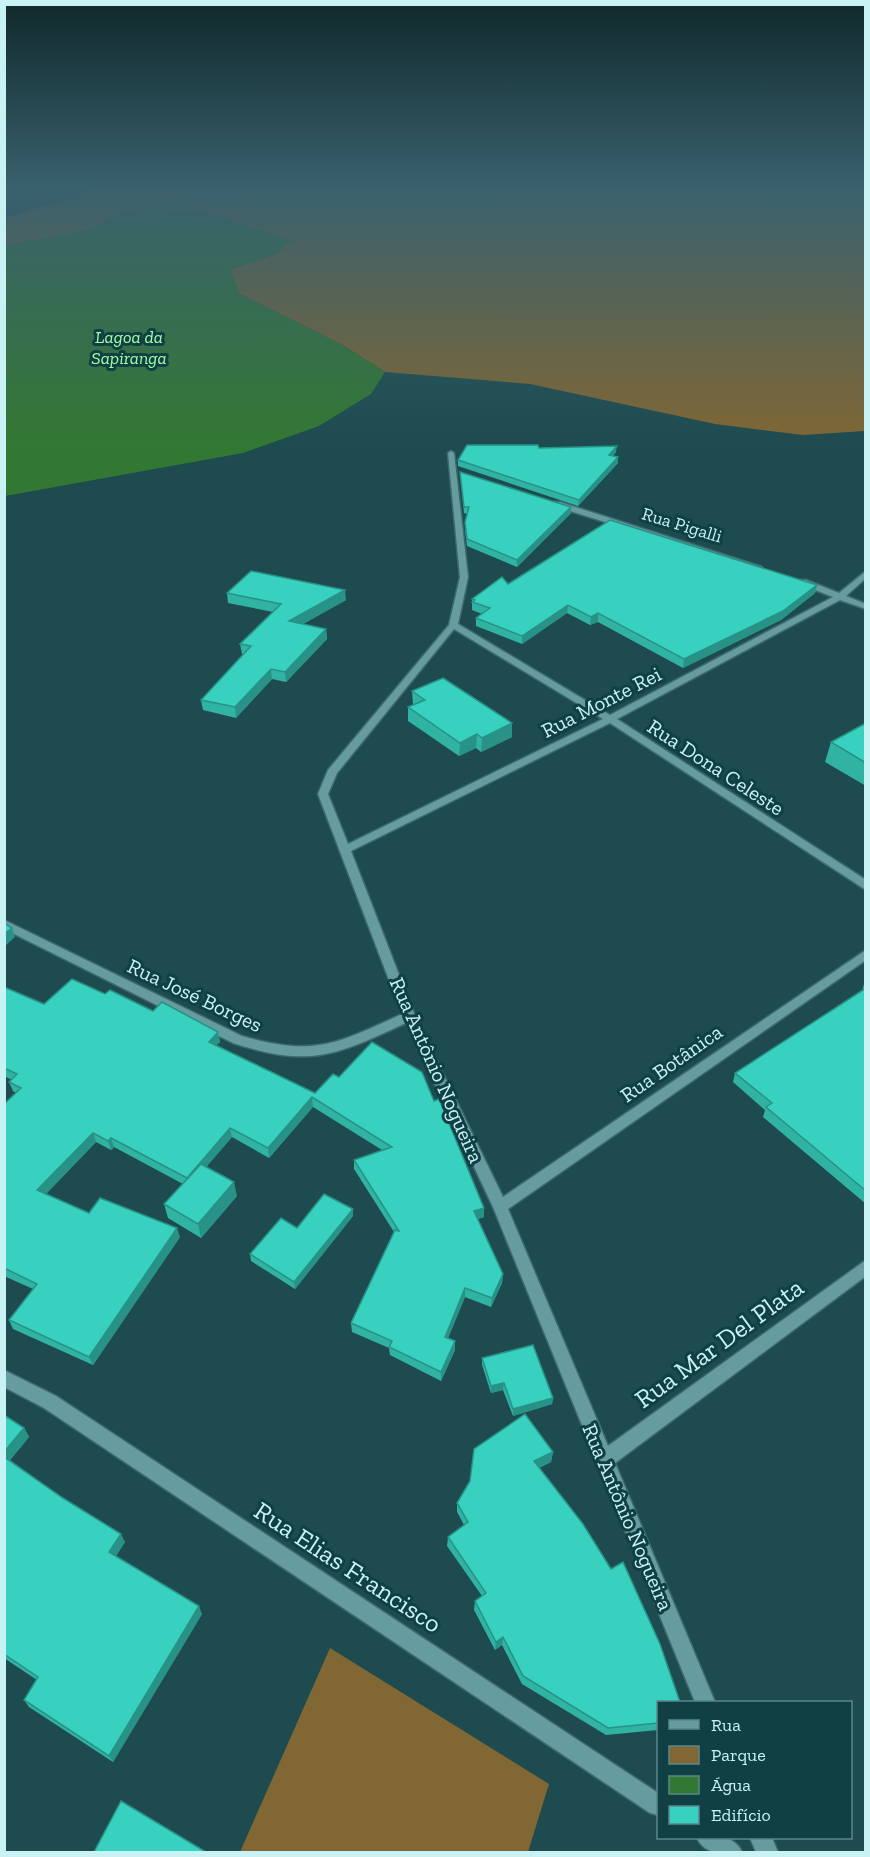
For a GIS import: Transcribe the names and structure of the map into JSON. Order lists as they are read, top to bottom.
{
  "streets": {
    "street": [
      "Rua Pigalli",
      "Rua Monte Rei",
      "Rua Dona Celeste",
      "Rua José Borges",
      "Rua Botânica",
      "Rua Antônio Nogueira",
      "Rua Mar Del Plata",
      "Rua Elias Francisco"
    ]
  },
  "crossings": [
    ["Rua Monte Rei", "Rua Dona Celeste"],
    ["Rua Monte Rei", "Rua Antônio Nogueira"],
    ["Rua Dona Celeste", "Rua Antônio Nogueira"],
    ["Rua José Borges", "Rua Antônio Nogueira"],
    ["Rua Botânica", "Rua Antônio Nogueira"],
    ["Rua Antônio Nogueira", "Rua Mar Del Plata"]
  ],
  "water": ["Lagoa da Sapiranga"],
  "legend": [
    "Rua",
    "Parque",
    "Água",
    "Edifício"
  ]
}
